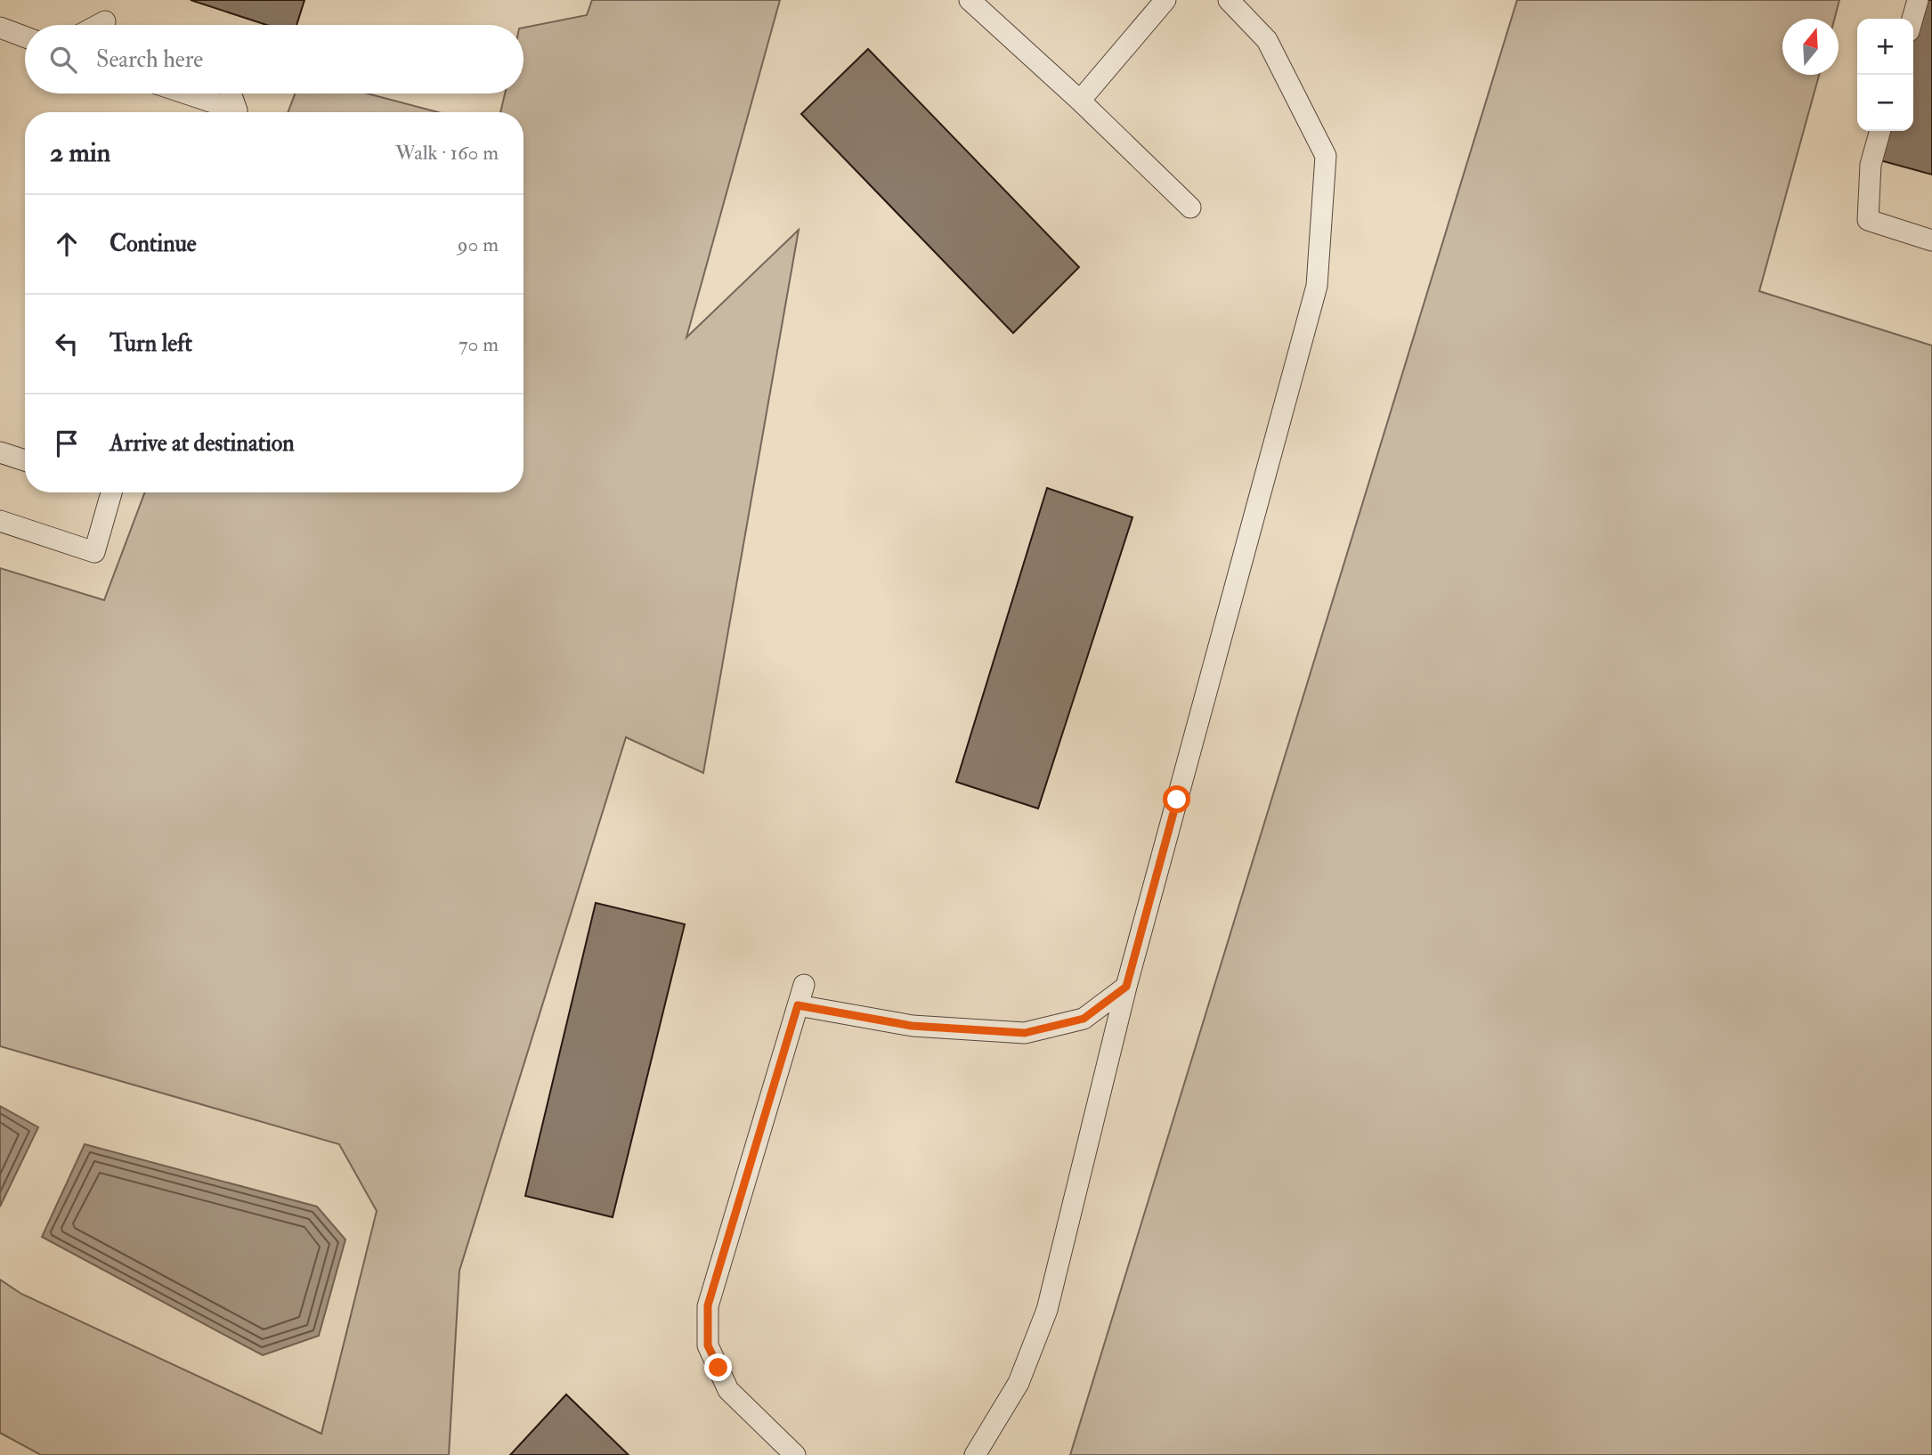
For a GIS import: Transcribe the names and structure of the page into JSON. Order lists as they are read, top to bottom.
{
  "north": "top",
  "page": {
    "map_buttons": ["+", "−"],
    "search": "Search here",
    "heading": ["2 min", "Walk · 160 m"],
    "list": [
      ["Continue", "90 m"],
      ["Turn left", "70 m"],
      "Arrive at destination"
    ]
  }
}
